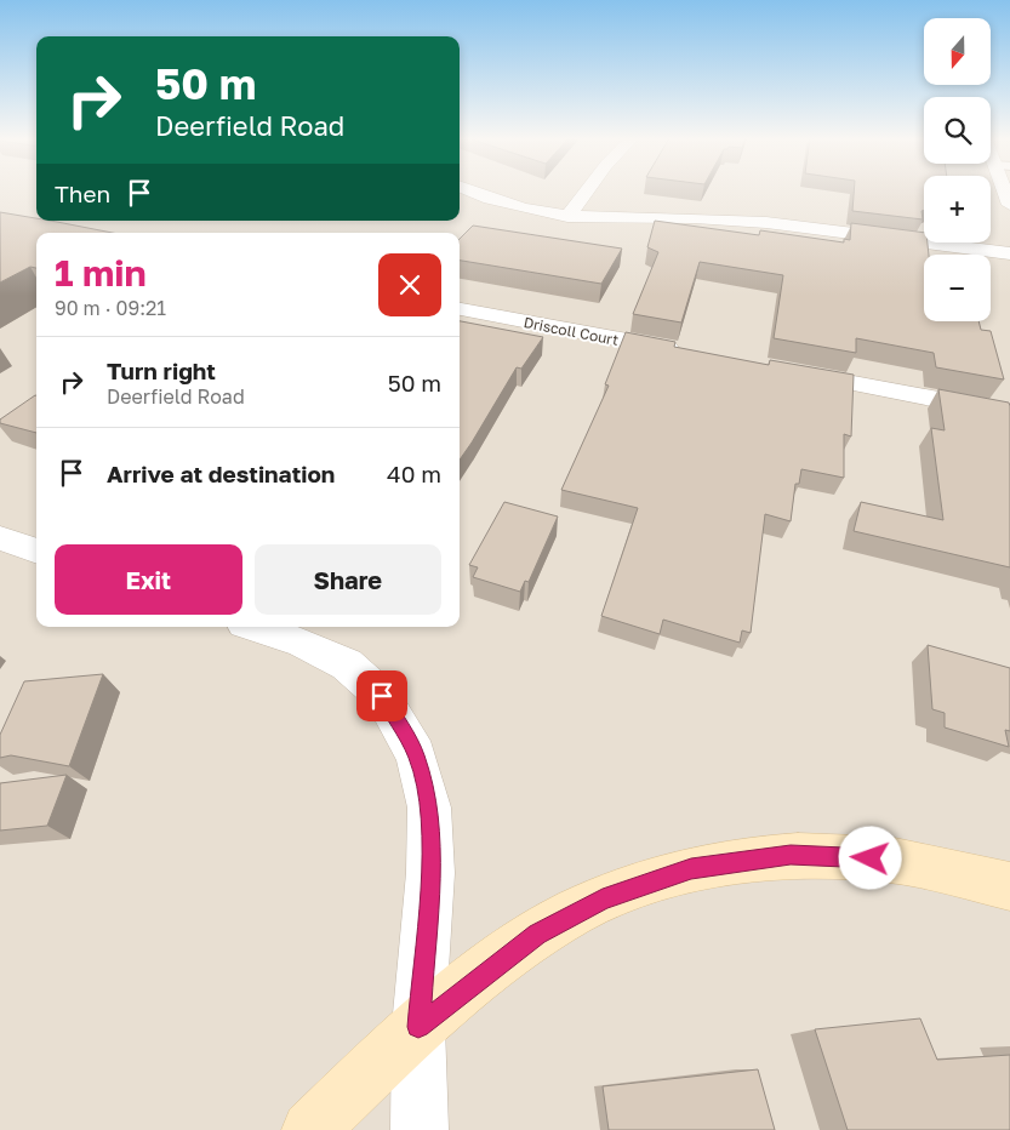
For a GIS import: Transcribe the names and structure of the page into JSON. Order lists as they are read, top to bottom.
{
  "streets": {
    "street": ["Driscoll Court"]
  },
  "north": "bottom",
  "page": {
    "map_buttons": ["+", "−"],
    "turn": ["50 m", "Deerfield Road"],
    "then": "Then",
    "heading": ["1 min", "90 m · 09:21"],
    "list": [
      {
        "name": "Turn right",
        "note": "Deerfield Road",
        "value": "50 m"
      },
      {
        "name": "Arrive at destination",
        "value": "40 m"
      }
    ],
    "buttons": ["Exit", "Share"]
  }
}
